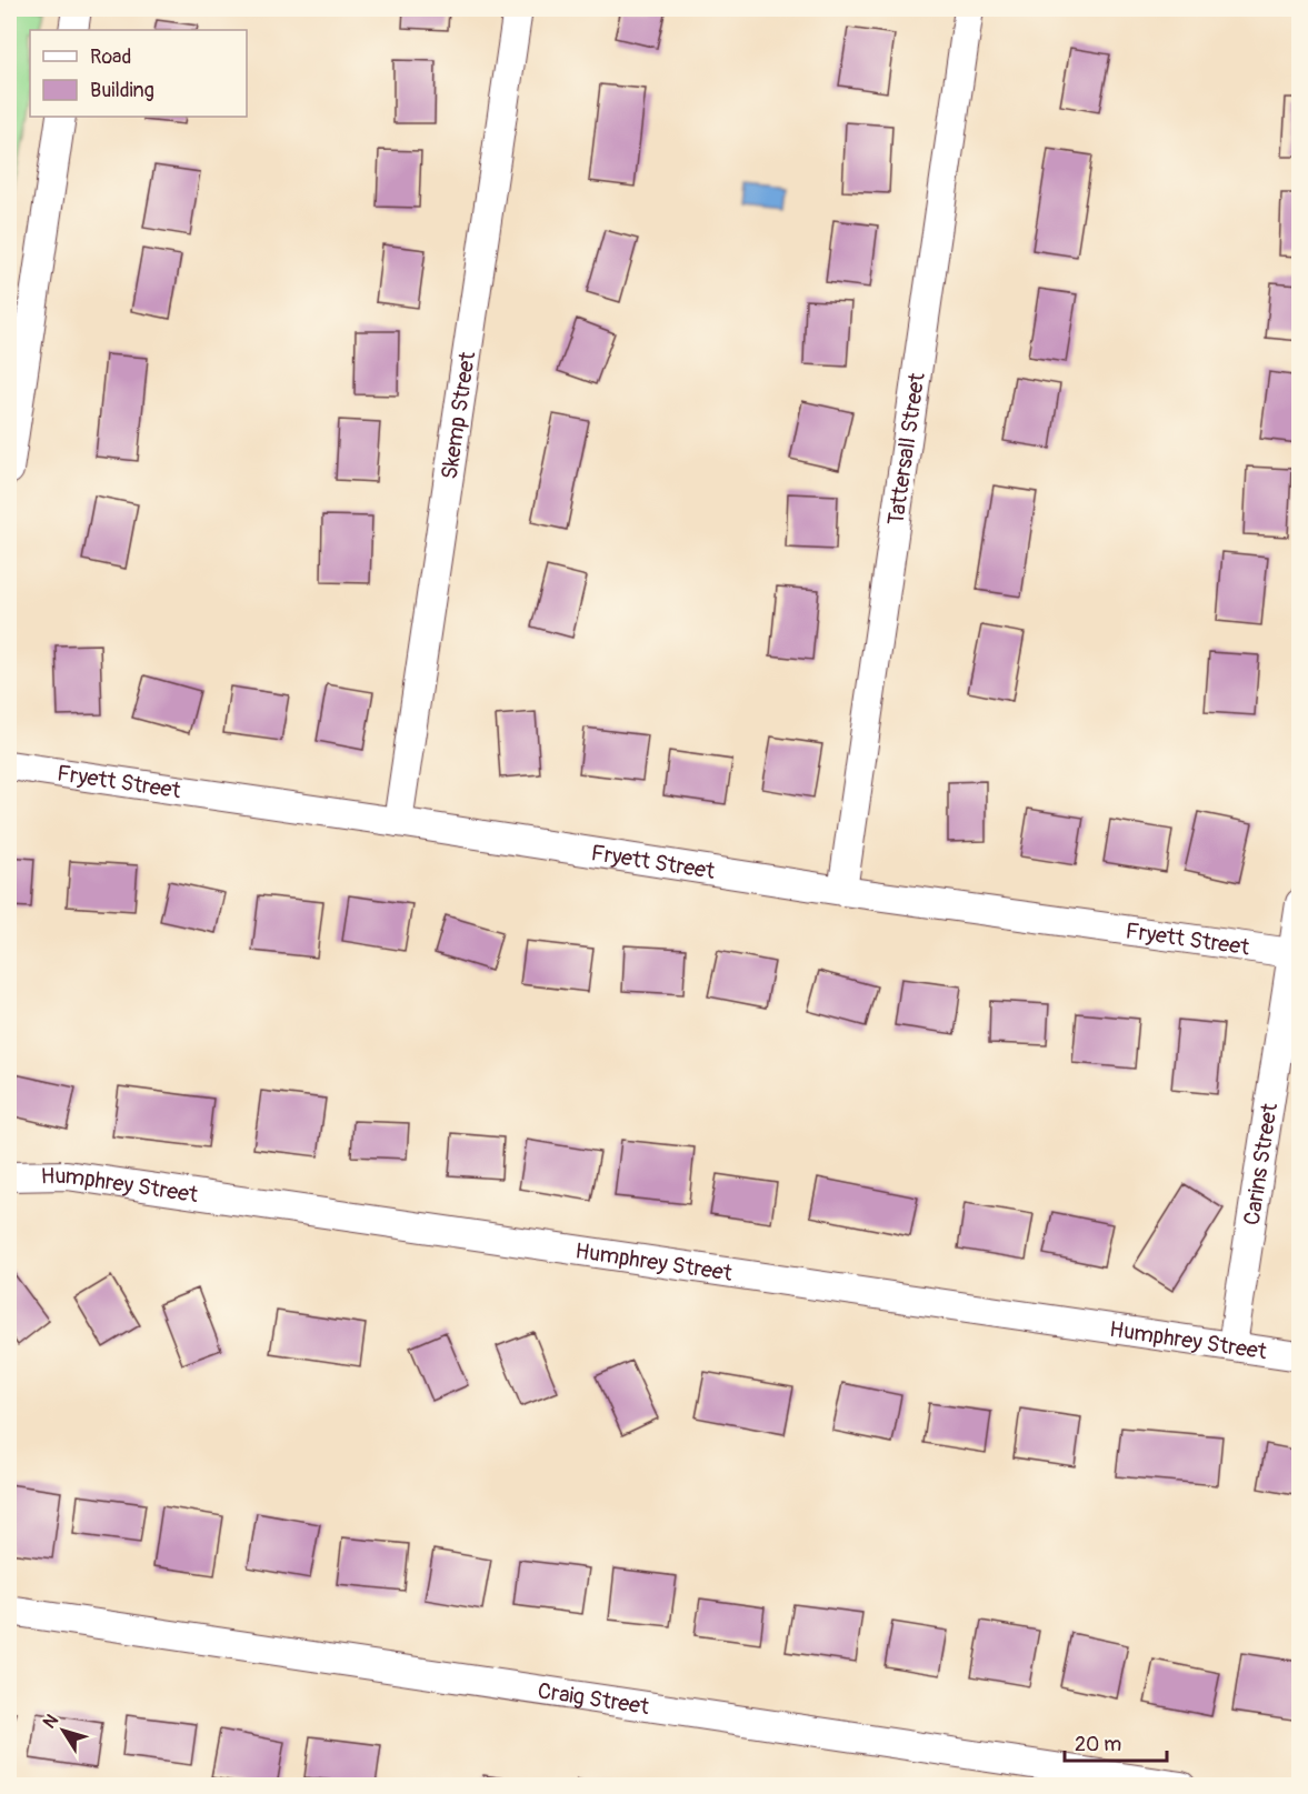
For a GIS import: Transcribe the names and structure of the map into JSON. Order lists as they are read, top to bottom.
{
  "streets": {
    "street": [
      "Skemp Street",
      "Tattersall Street",
      "Fryett Street",
      "Carins Street",
      "Humphrey Street",
      "Craig Street"
    ]
  },
  "crossings": [
    ["Skemp Street", "Fryett Street"],
    ["Tattersall Street", "Fryett Street"],
    ["Fryett Street", "Carins Street"],
    ["Carins Street", "Humphrey Street"]
  ],
  "legend": ["Road", "Building"],
  "scale_bar": "20 m",
  "north": "top left"
}
